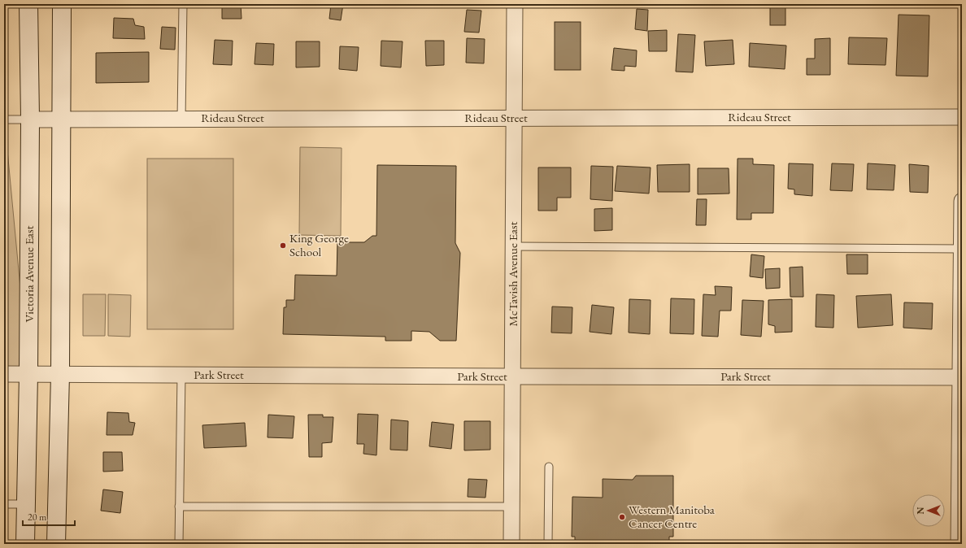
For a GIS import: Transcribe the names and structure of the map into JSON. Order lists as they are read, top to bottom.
{
  "streets": {
    "main road": ["Victoria Avenue East"],
    "street": ["Rideau Street", "McTavish Avenue East", "Park Street"]
  },
  "crossings": [
    ["Rideau Street", "Victoria Avenue East"],
    ["Rideau Street", "McTavish Avenue East"],
    ["Victoria Avenue East", "Park Street"],
    ["McTavish Avenue East", "Park Street"]
  ],
  "places": ["King George School", "Western Manitoba Cancer Centre"],
  "scale_bar": "20 m",
  "north": "left"
}
